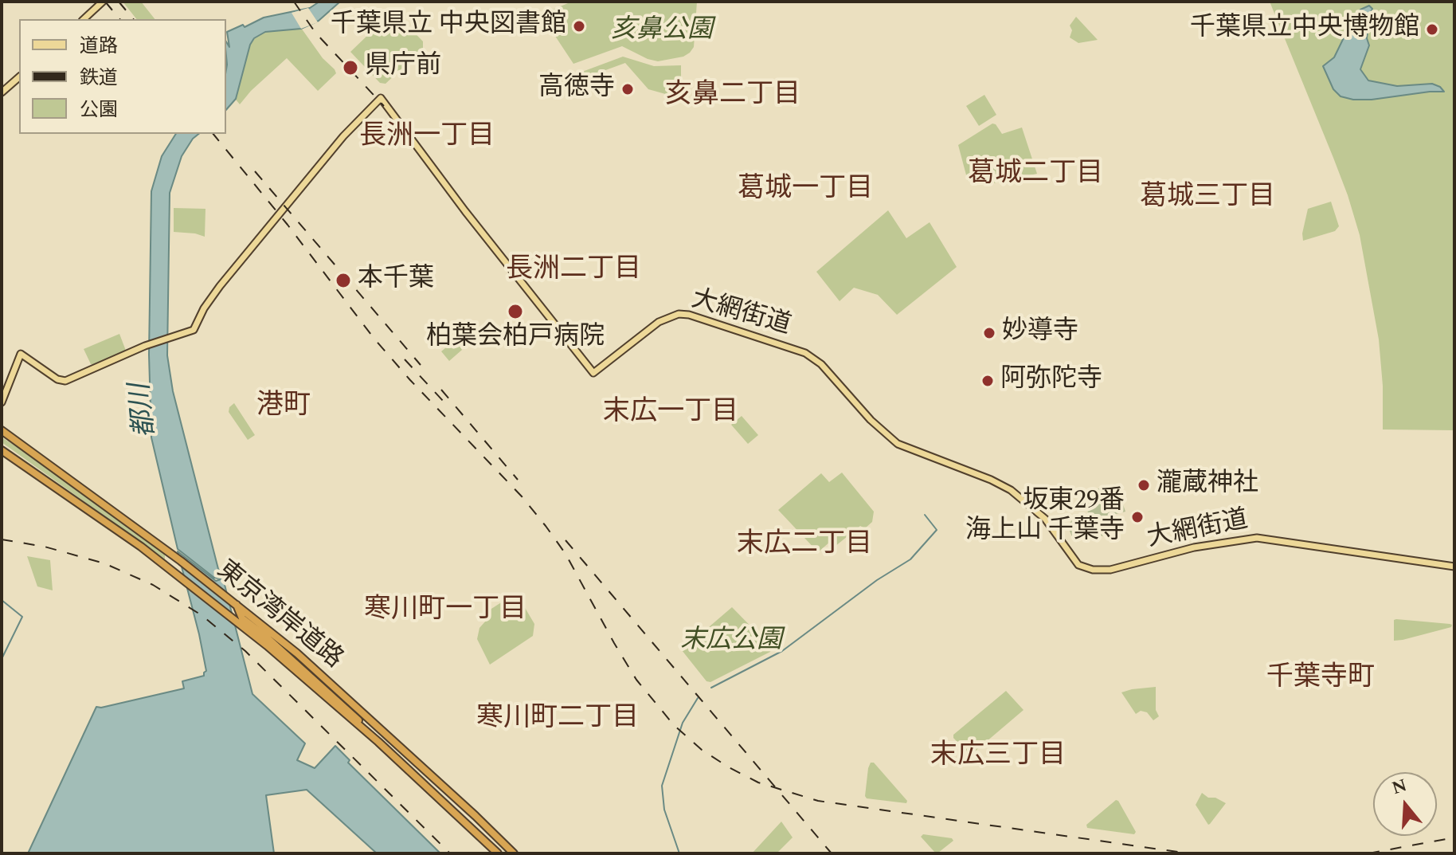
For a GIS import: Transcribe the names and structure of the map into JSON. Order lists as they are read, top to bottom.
{
  "streets": {
    "highway": ["東京湾岸道路"],
    "main road": ["大網街道"]
  },
  "districts": [
    "亥鼻二丁目",
    "長洲一丁目",
    "葛城二丁目",
    "葛城一丁目",
    "葛城三丁目",
    "長洲二丁目",
    "港町",
    "末広一丁目",
    "末広二丁目",
    "寒川町一丁目",
    "千葉寺町",
    "寒川町二丁目",
    "末広三丁目"
  ],
  "water": ["都川"],
  "parks": ["亥鼻公園", "末広公園"],
  "places": [
    "千葉県立 中央図書館",
    "千葉県立中央博物館",
    "県庁前",
    "高徳寺",
    "本千葉",
    "柏葉会柏戸病院",
    "妙導寺",
    "阿弥陀寺",
    "瀧蔵神社",
    "坂東29番 海上山 千葉寺"
  ],
  "legend": ["道路", "鉄道", "公園"],
  "north": "top"
}
